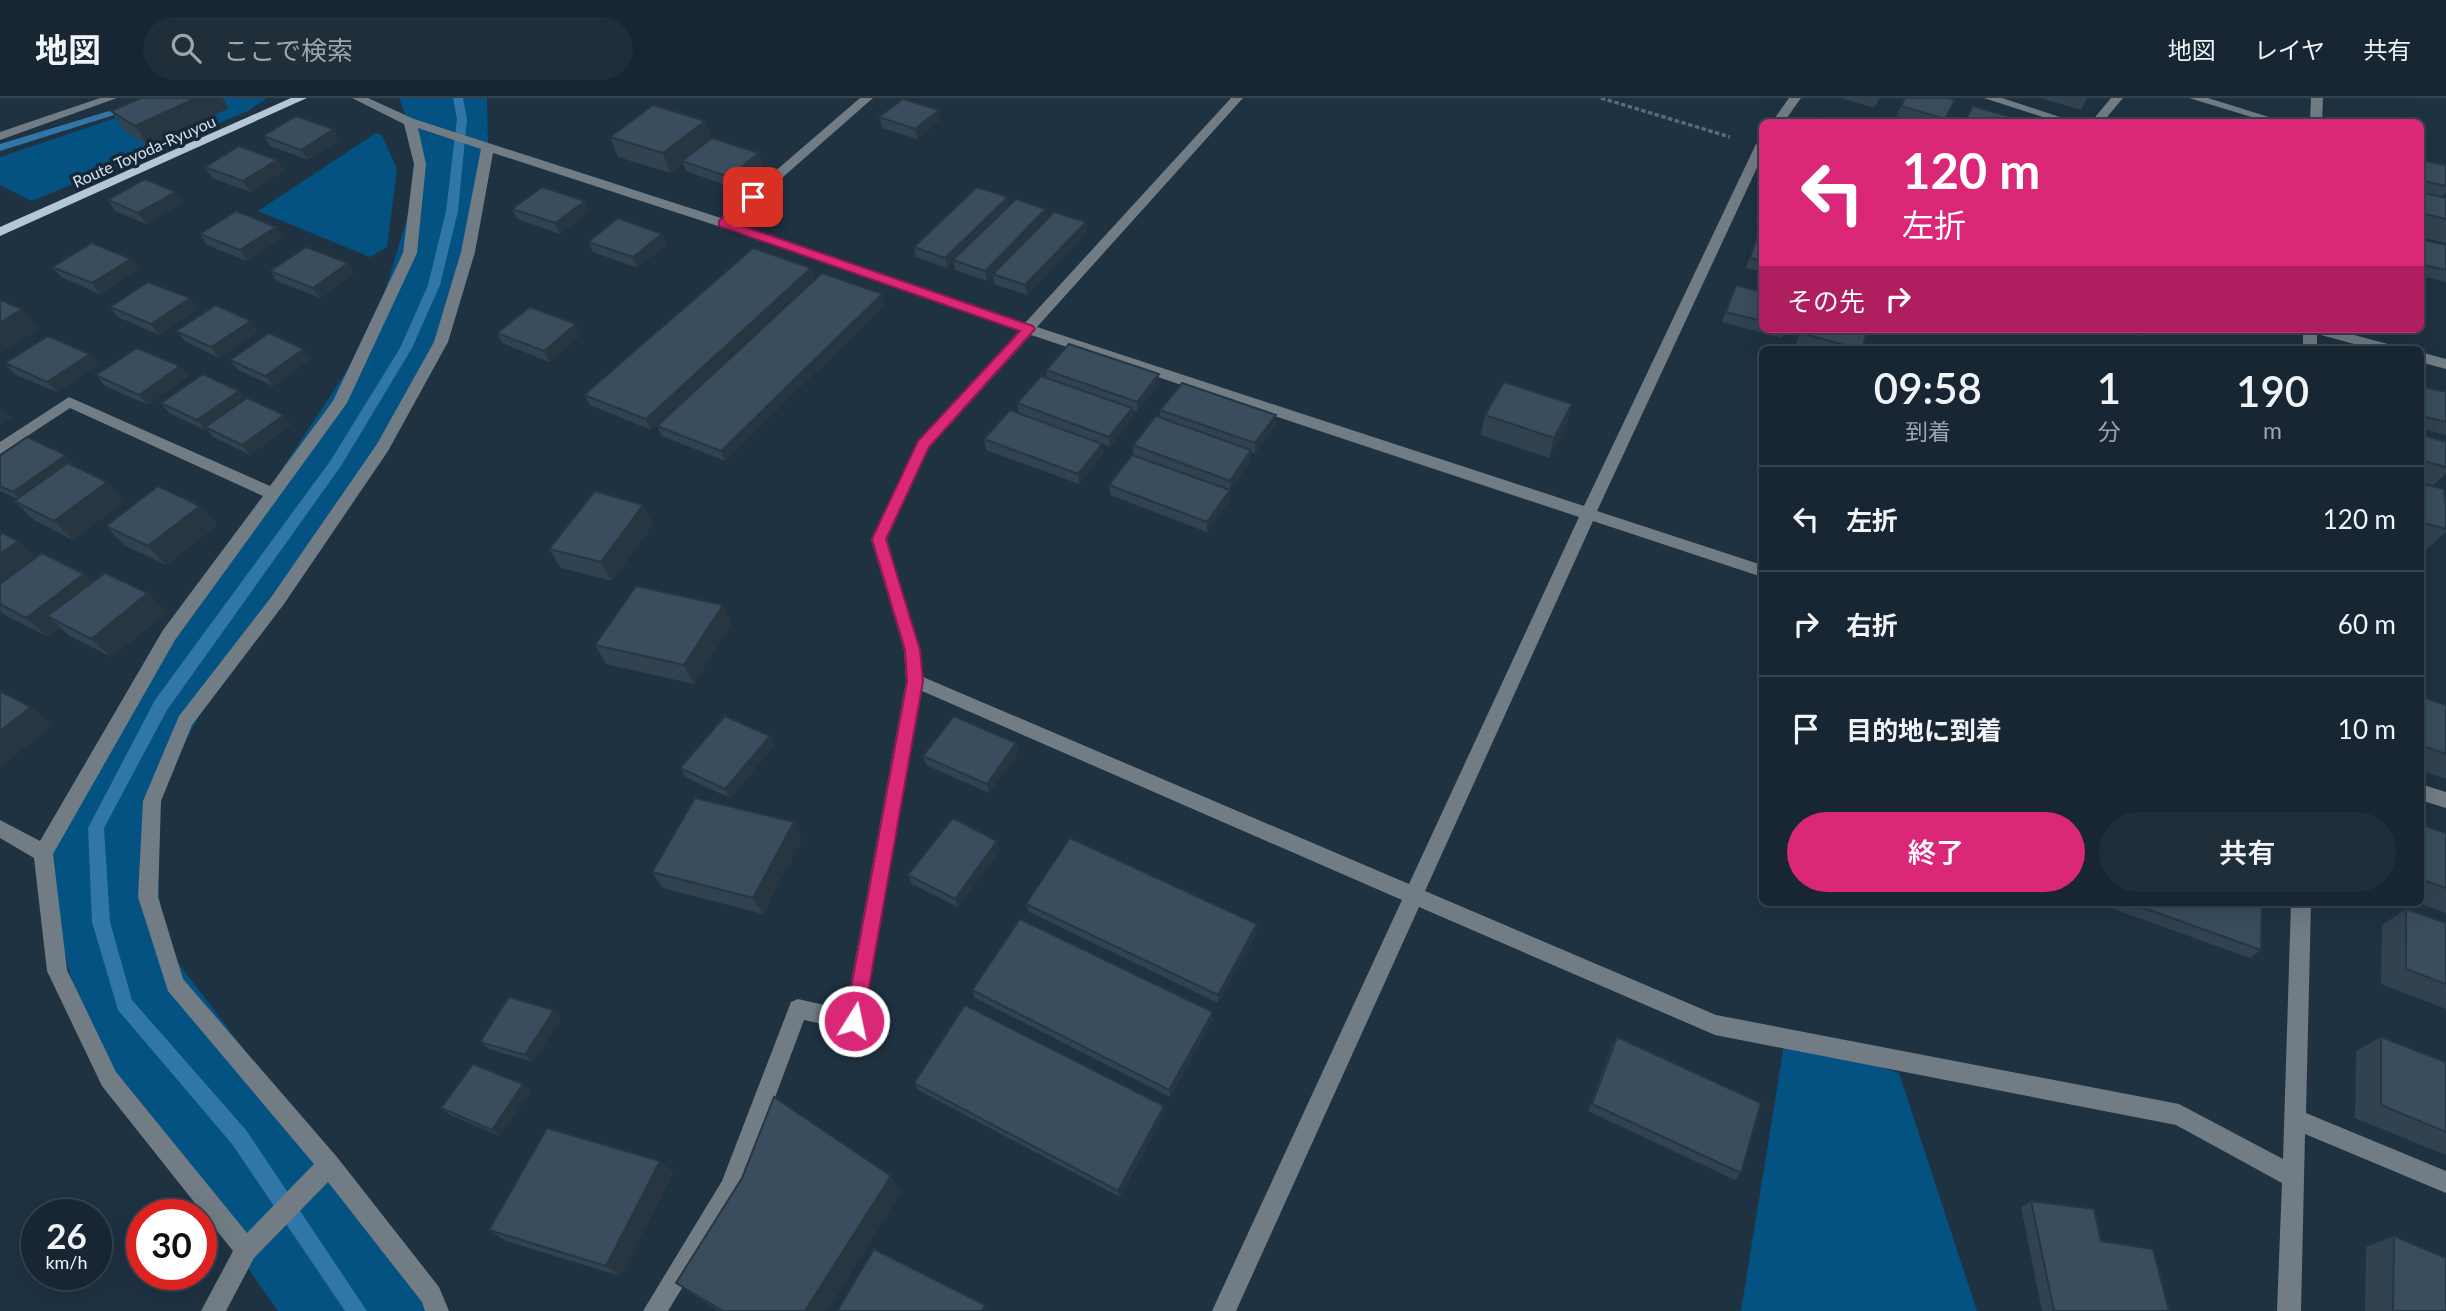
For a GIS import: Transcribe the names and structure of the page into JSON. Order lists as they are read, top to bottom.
{
  "streets": {
    "main road": ["Route Toyoda-Ryuyou"]
  },
  "page": {
    "header": "地図",
    "search": "ここで検索",
    "nav": ["地図", "レイヤ", "共有"],
    "turn": ["120 m", "左折"],
    "then": "その先",
    "eta": [
      "09:58",
      "到着",
      "1",
      "分",
      "190",
      "m"
    ],
    "list": [
      {
        "name": "左折",
        "value": "120 m"
      },
      {
        "name": "右折",
        "value": "60 m"
      },
      {
        "name": "目的地に到着",
        "value": "10 m"
      }
    ],
    "buttons": ["終了", "共有"],
    "speed": "26 km/h",
    "limit": "30"
  }
}
